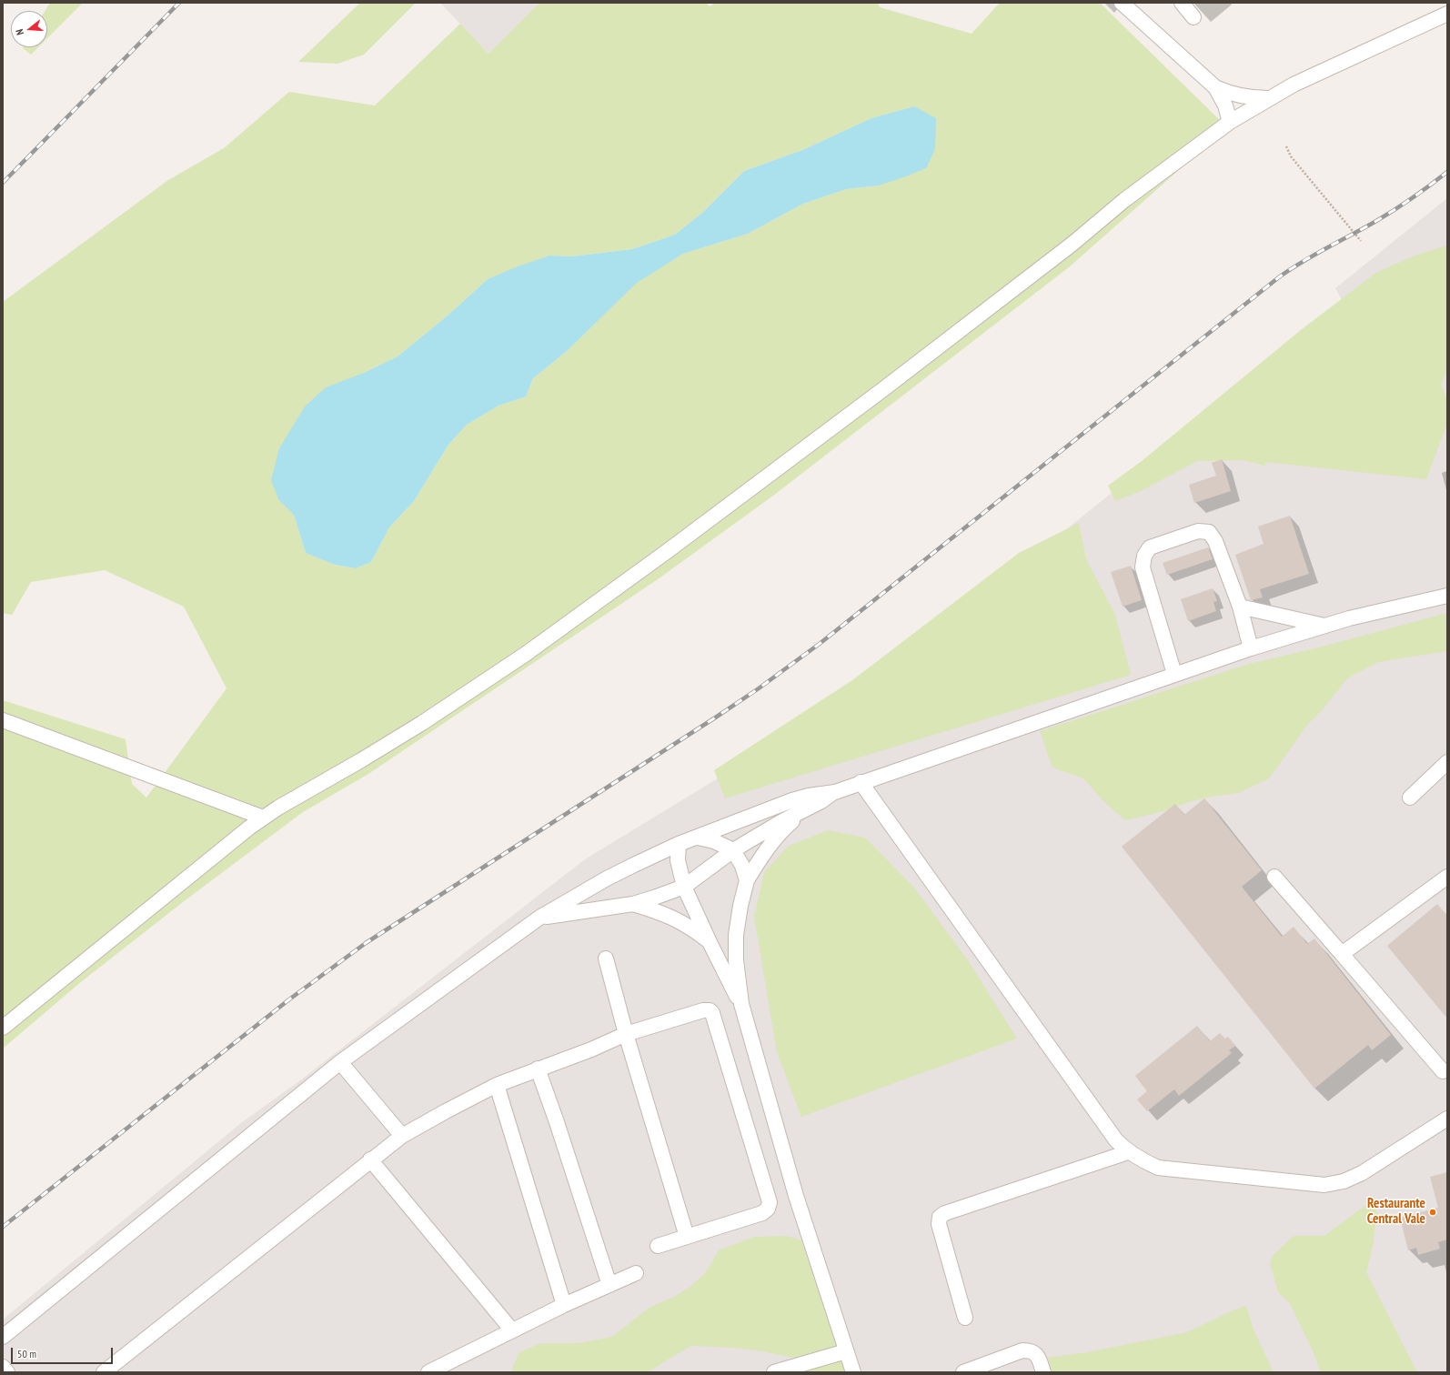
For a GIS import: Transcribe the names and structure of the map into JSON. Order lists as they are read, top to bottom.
{
  "places": ["Restaurante Central Vale"],
  "scale_bar": "50 m",
  "north": "left"
}
